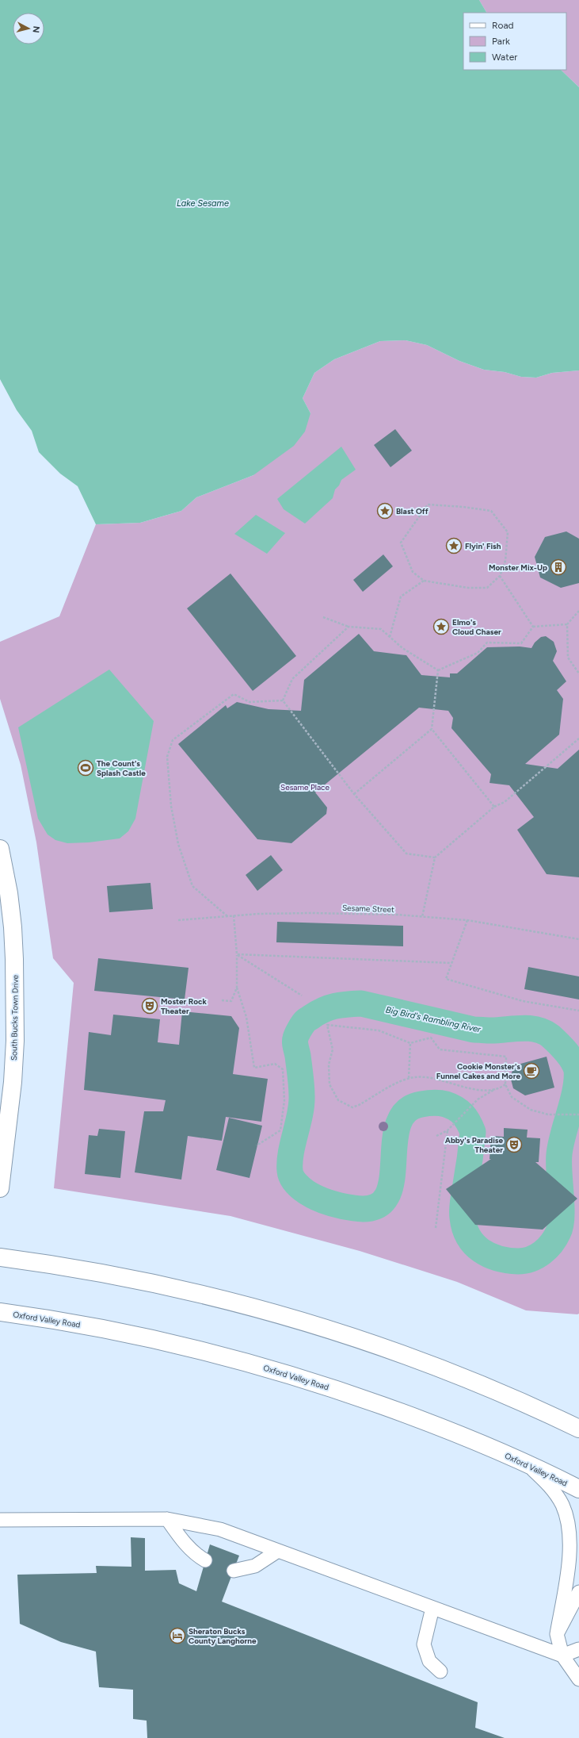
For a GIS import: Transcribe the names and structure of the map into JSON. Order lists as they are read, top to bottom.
{
  "streets": {
    "main road": ["South Bucks Town Drive", "Oxford Valley Road"],
    "path": ["Sesame Street"]
  },
  "water": ["Lake Sesame", "Big Bird's Rambling River"],
  "parks": ["Sesame Place"],
  "places": {
    "place": ["Blast Off", "Flyin' Fish", "Elmo's Cloud Chaser"],
    "building": ["Monster Mix-Up"],
    "sports": ["The Count's Splash Castle"],
    "theatre": ["Moster Rock Theater", "Abby's Paradise Theater"],
    "cafe": ["Cookie Monster's Funnel Cakes and More"],
    "hotel": ["Sheraton Bucks County Langhorne"]
  },
  "legend": ["Road", "Park", "Water"],
  "north": "right"
}
